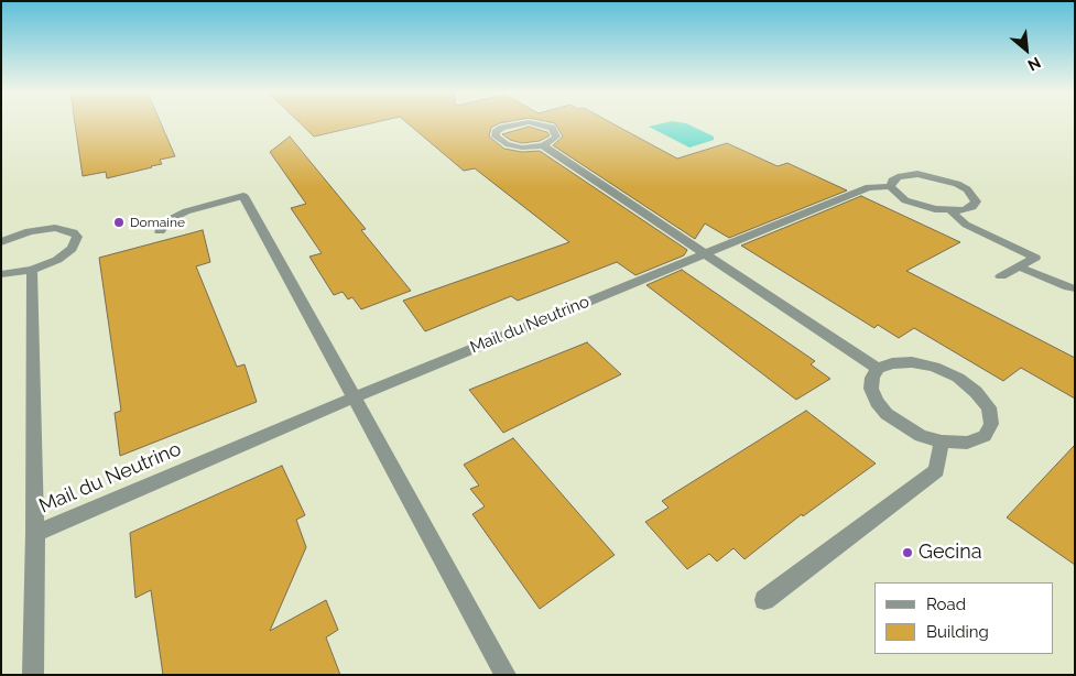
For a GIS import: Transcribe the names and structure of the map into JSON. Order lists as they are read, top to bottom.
{
  "streets": {
    "street": ["Mail du Neutrino"]
  },
  "places": ["Domaine", "Gecina"],
  "legend": ["Road", "Building"],
  "north": "bottom right"
}
